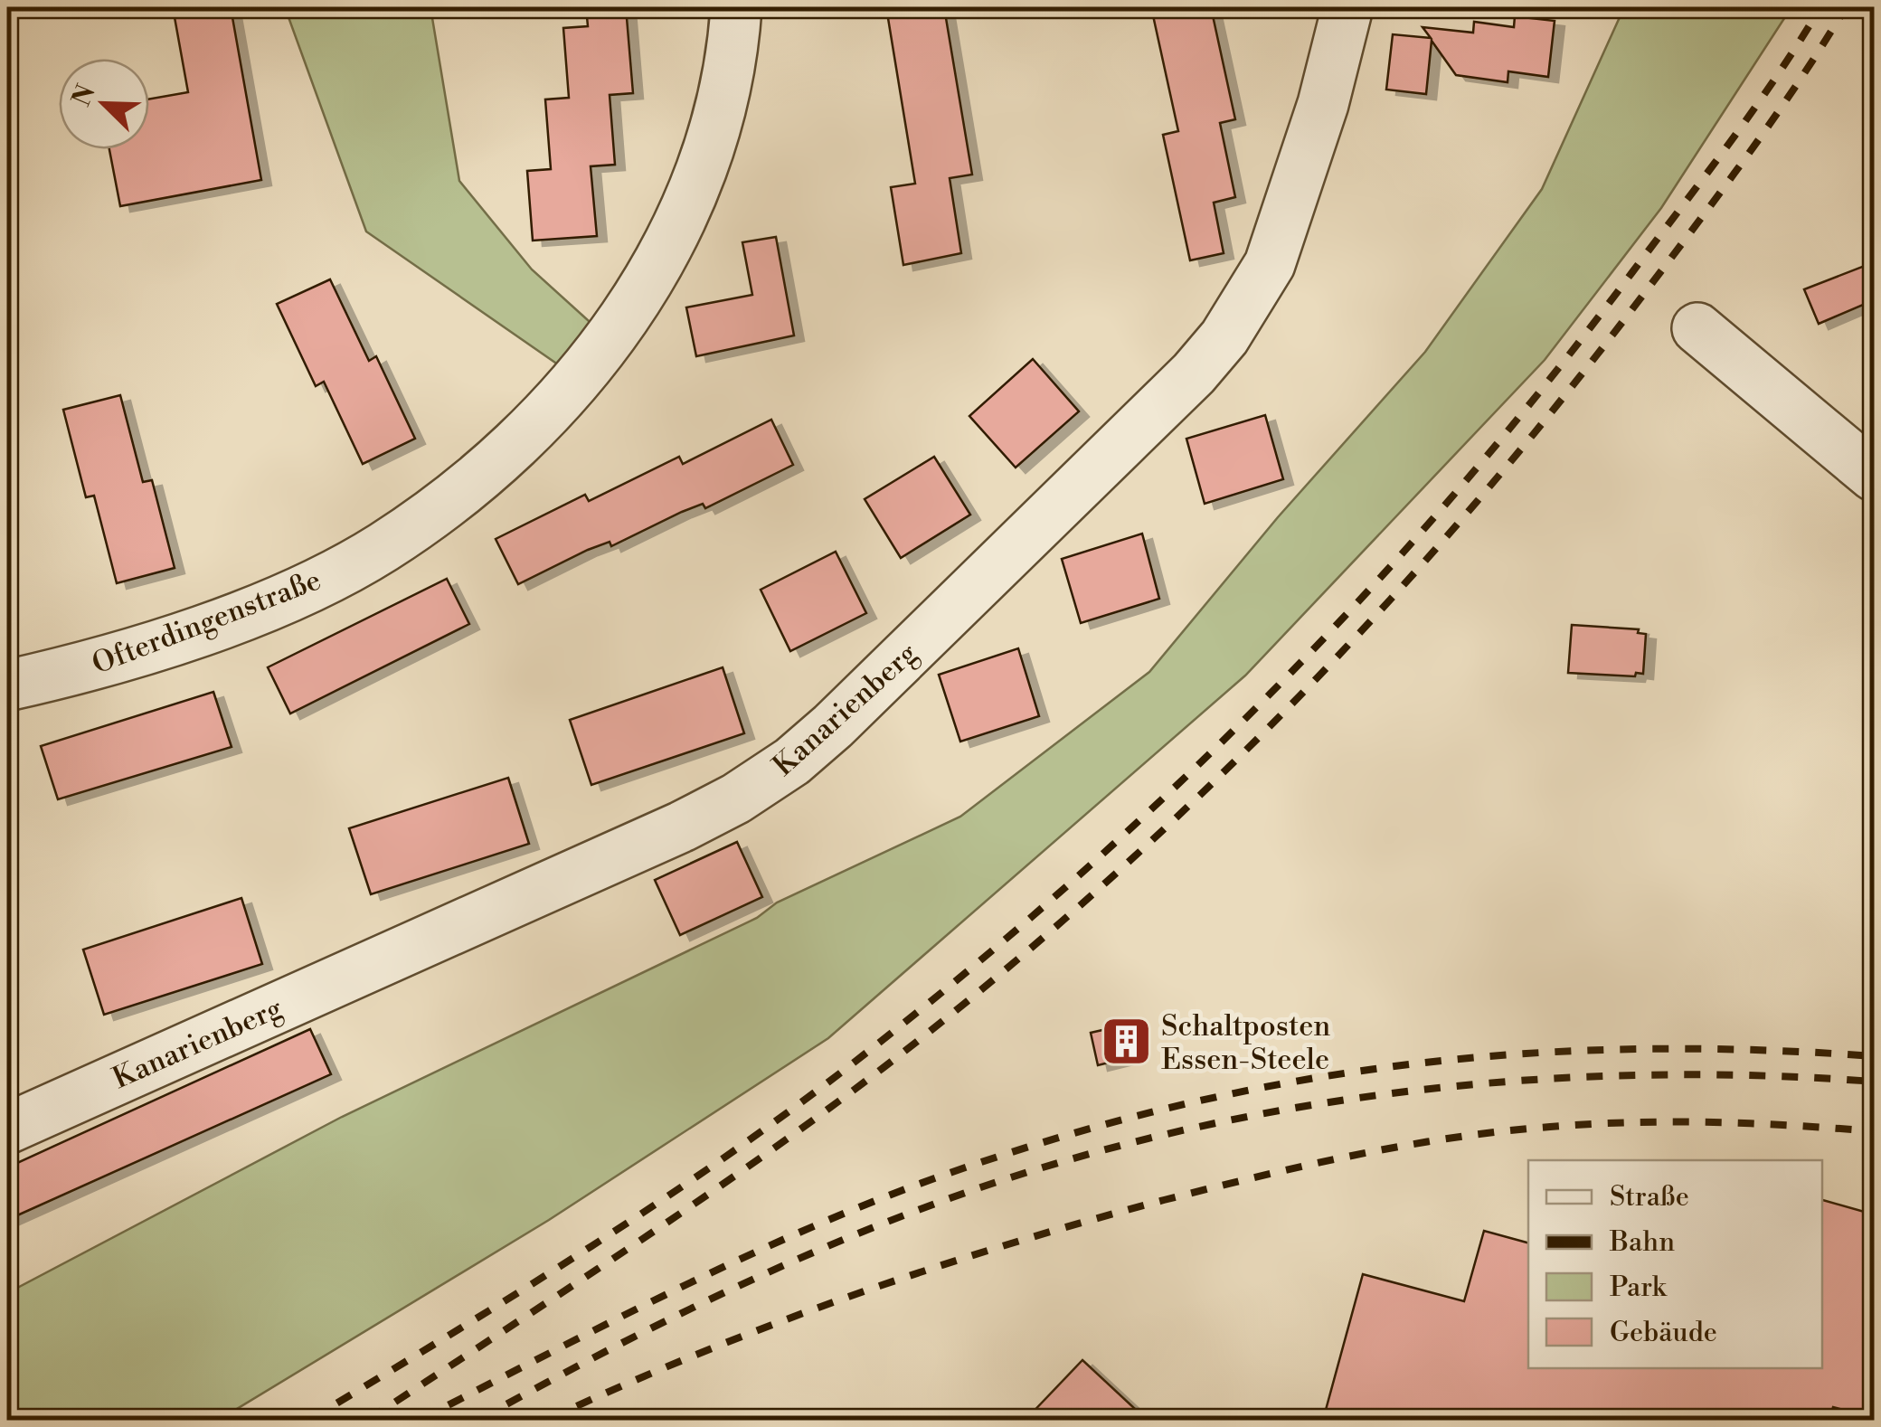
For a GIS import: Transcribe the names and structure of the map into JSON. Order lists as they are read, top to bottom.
{
  "streets": {
    "street": ["Ofterdingenstraße", "Kanarienberg"]
  },
  "places": {
    "building": ["Schaltposten Essen-Steele"]
  },
  "legend": [
    "Straße",
    "Bahn",
    "Park",
    "Gebäude"
  ],
  "north": "top left"
}
